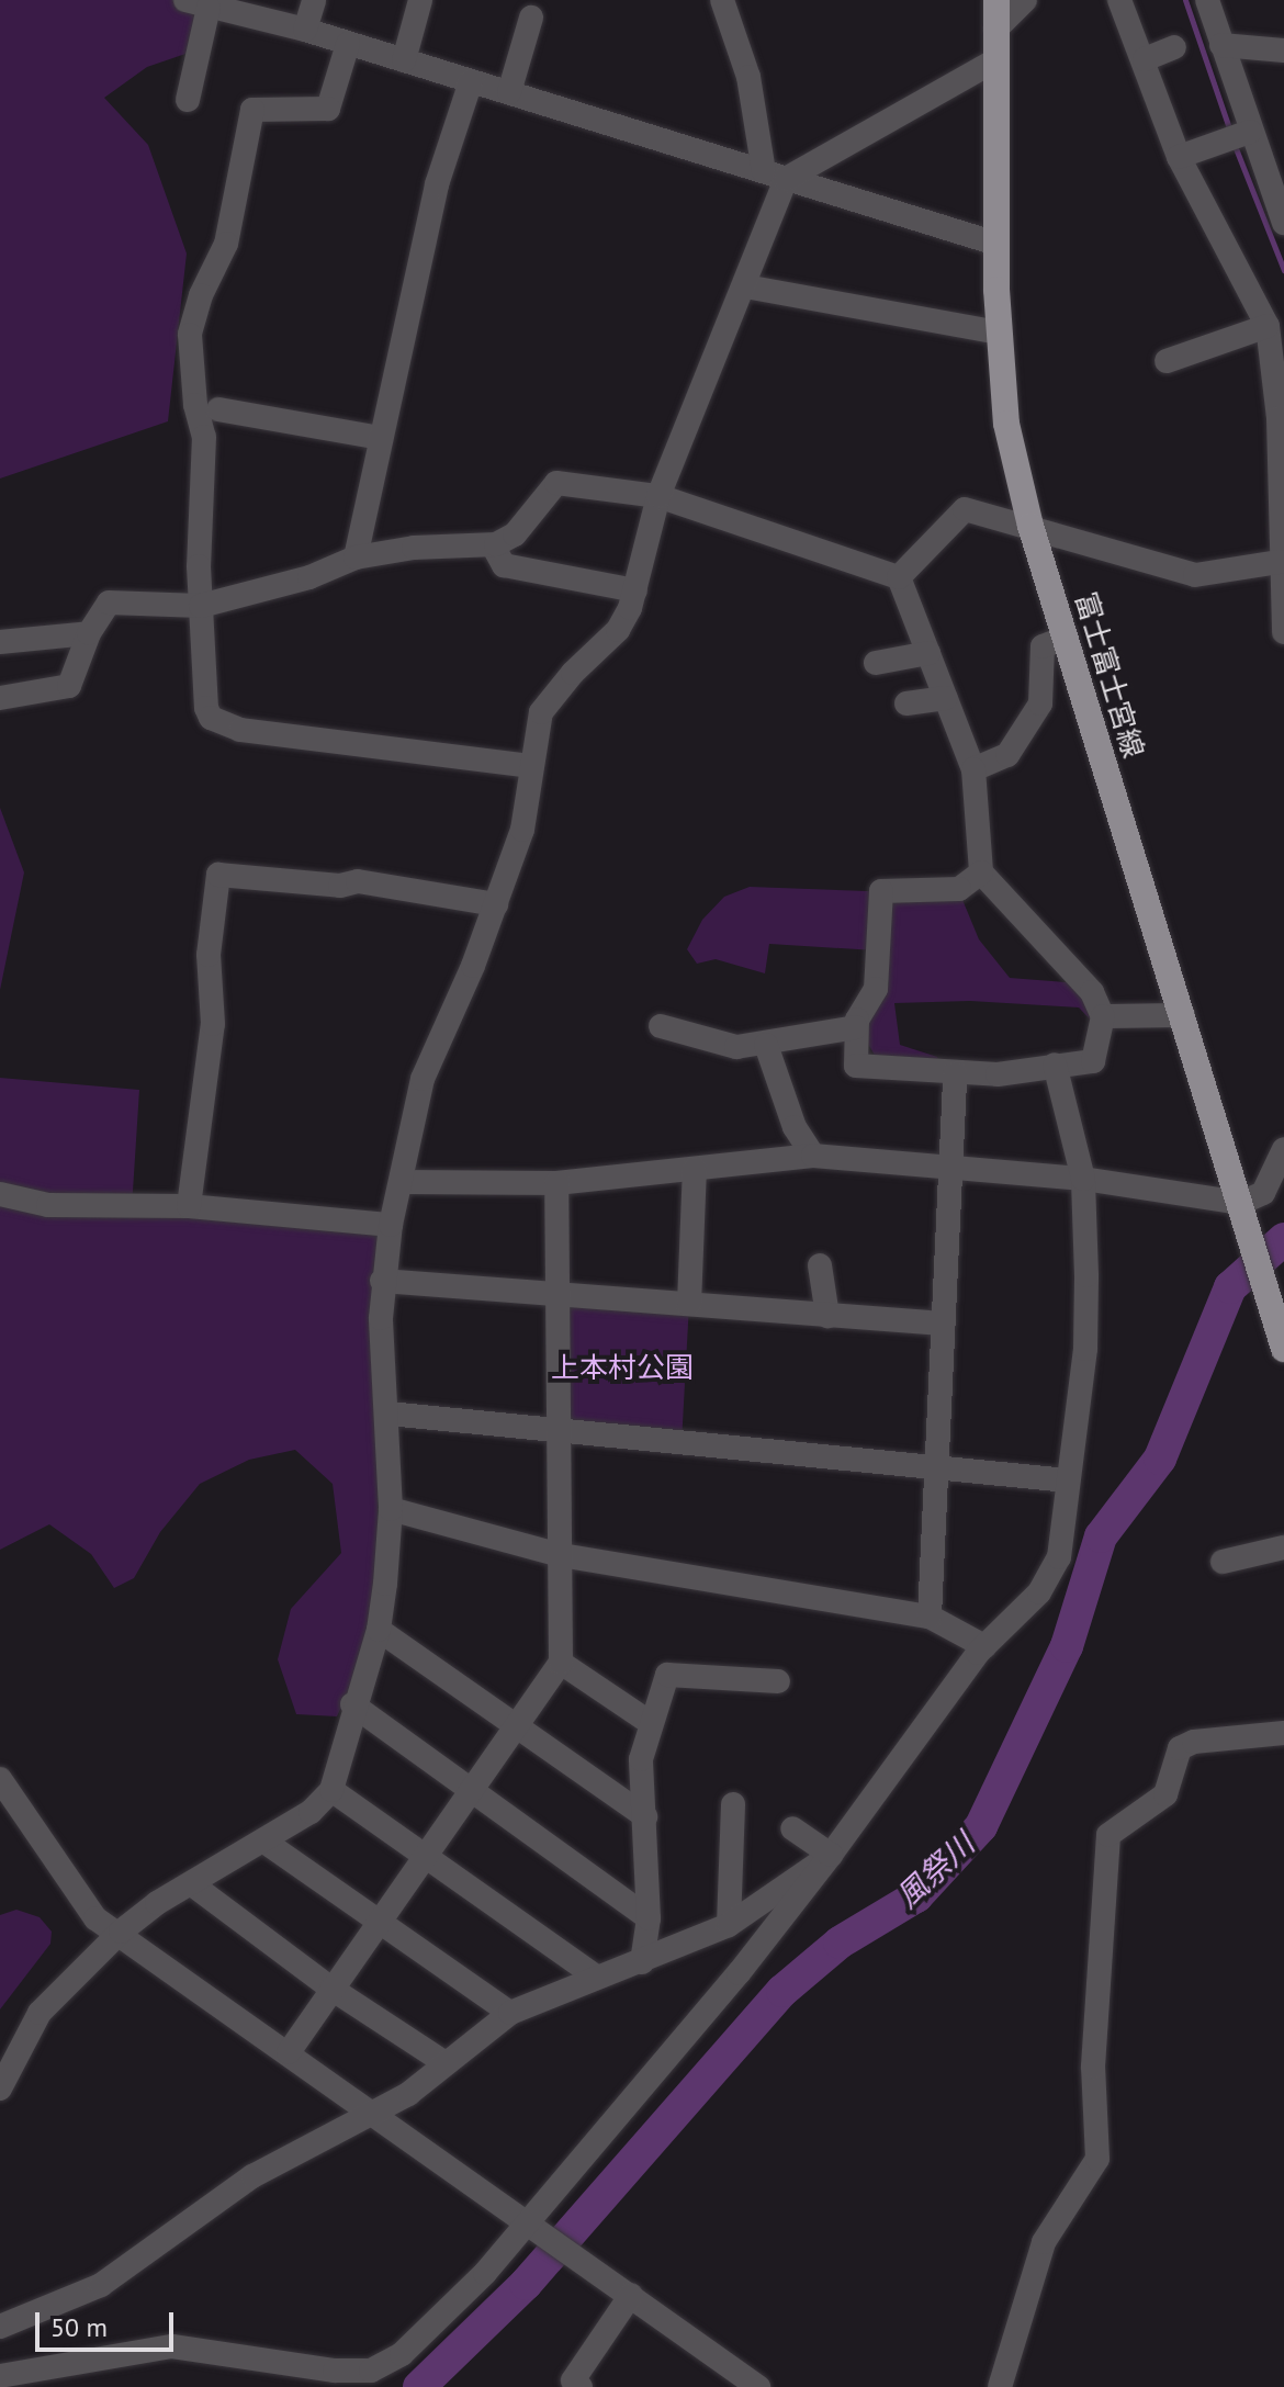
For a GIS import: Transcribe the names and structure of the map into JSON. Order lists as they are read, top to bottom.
{
  "streets": {
    "main road": ["富士富士宮線"]
  },
  "water": ["風祭川"],
  "parks": ["上本村公園"],
  "scale_bar": "50 m"
}
